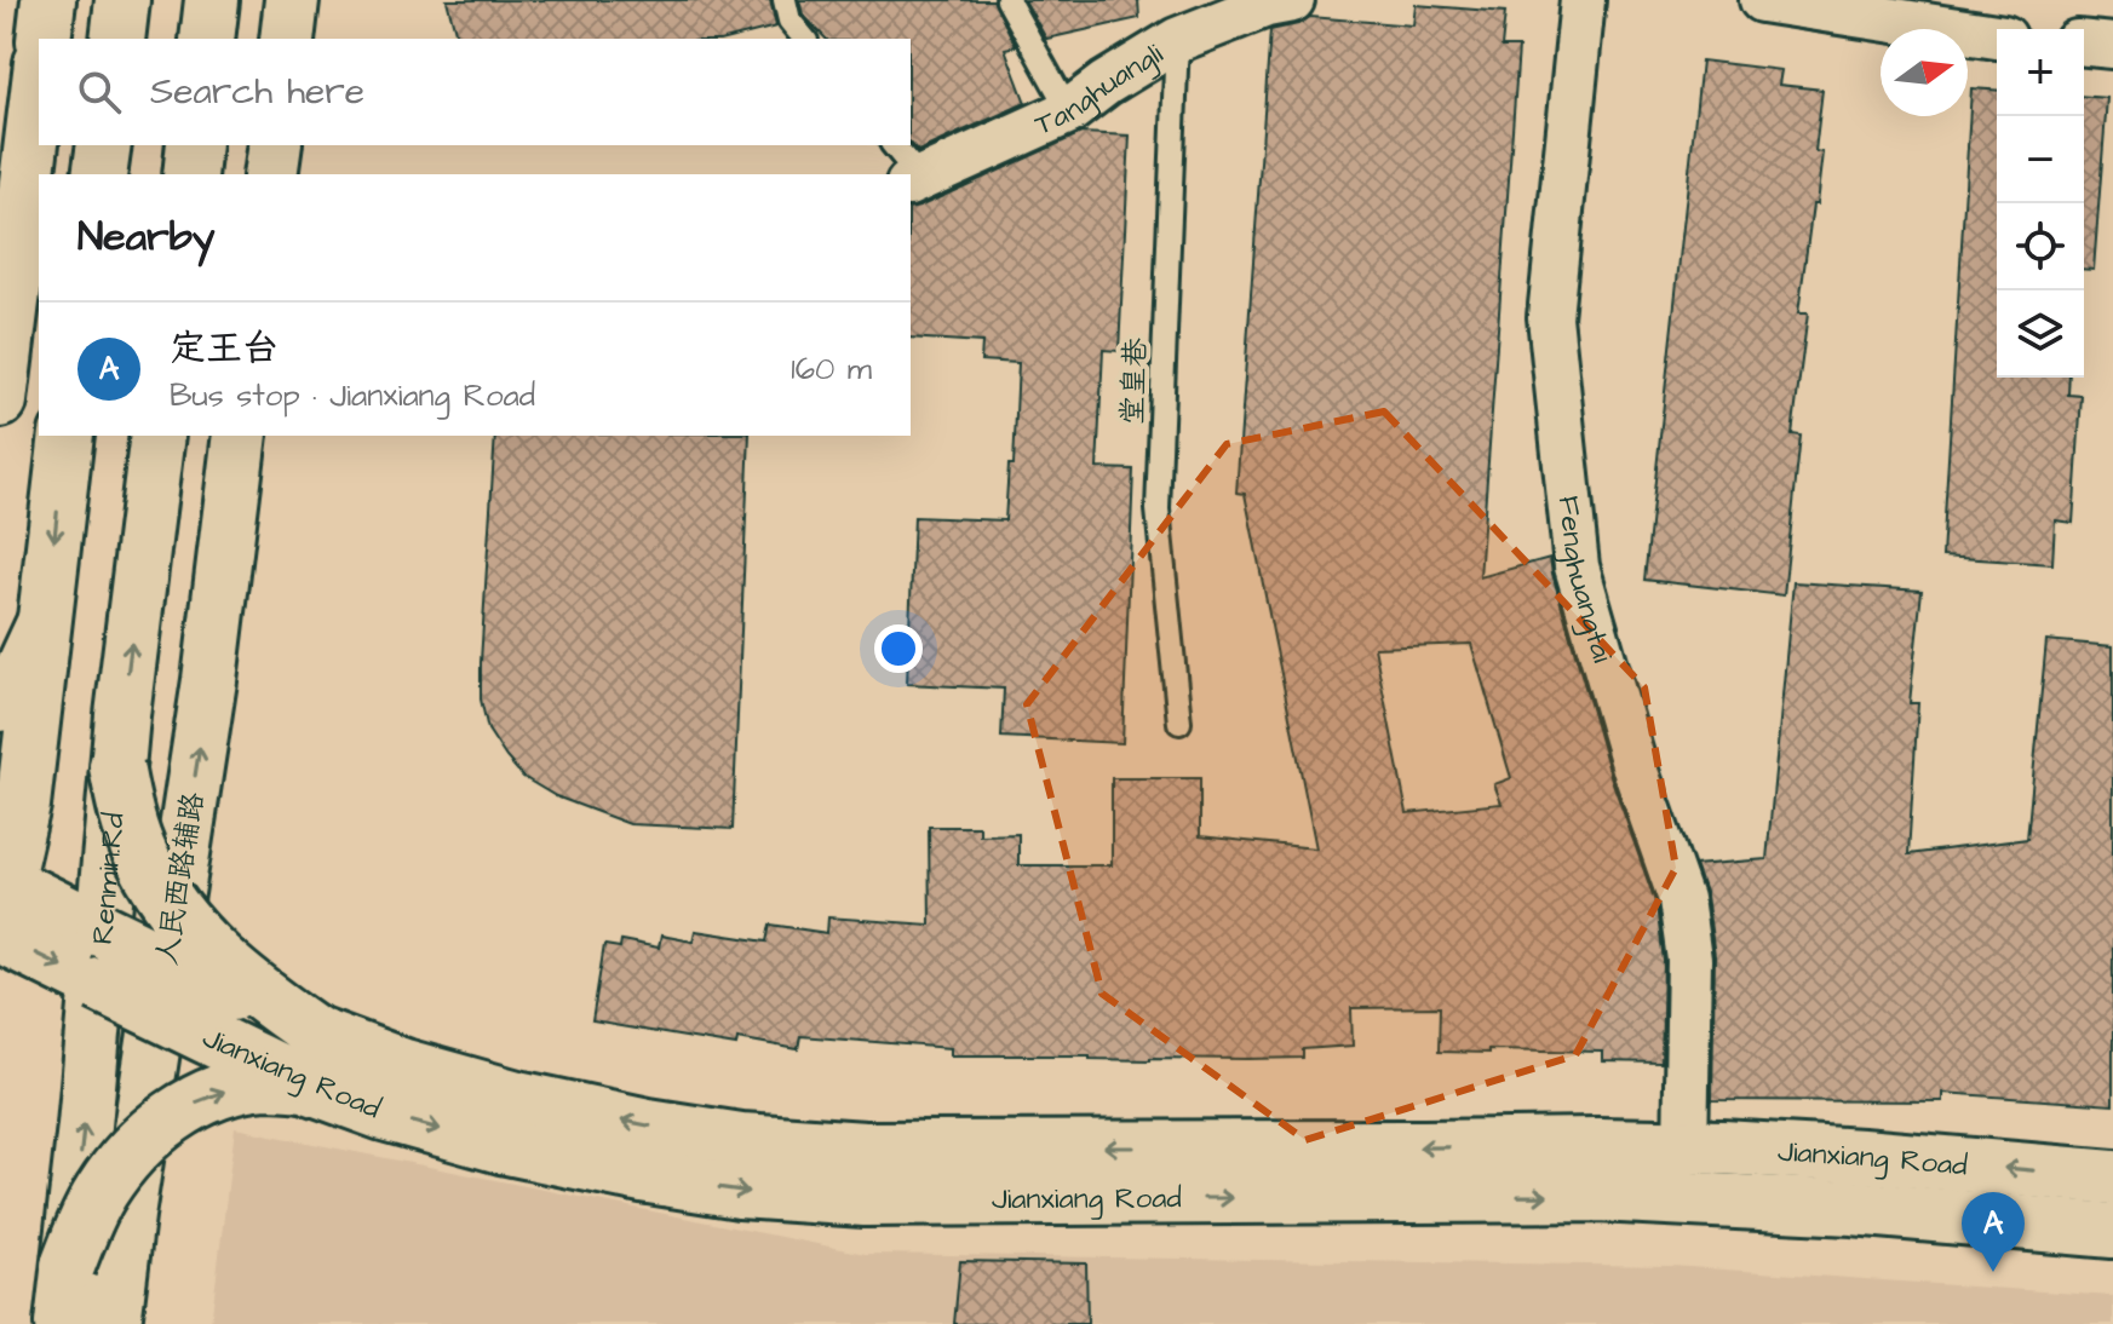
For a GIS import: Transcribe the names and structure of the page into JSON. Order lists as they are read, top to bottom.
{
  "streets": {
    "main road": ["Renmin.Rd", "人民西路辅路", "Jianxiang Road"],
    "street": ["Tanghuangli", "Fenghuangtai"],
    "lane": ["堂皇巷"]
  },
  "crossings": [
    ["Tanghuangli", "堂皇巷"],
    ["Fenghuangtai", "Jianxiang Road"],
    ["Renmin.Rd", "Jianxiang Road"]
  ],
  "north": "right",
  "page": {
    "map_buttons": ["+", "−"],
    "search": "Search here",
    "heading": "Nearby",
    "list": [
      {
        "mark": "A",
        "name": "定王台",
        "note": "Bus stop · Jianxiang Road",
        "value": "160 m"
      }
    ],
    "pins": "A"
  }
}
